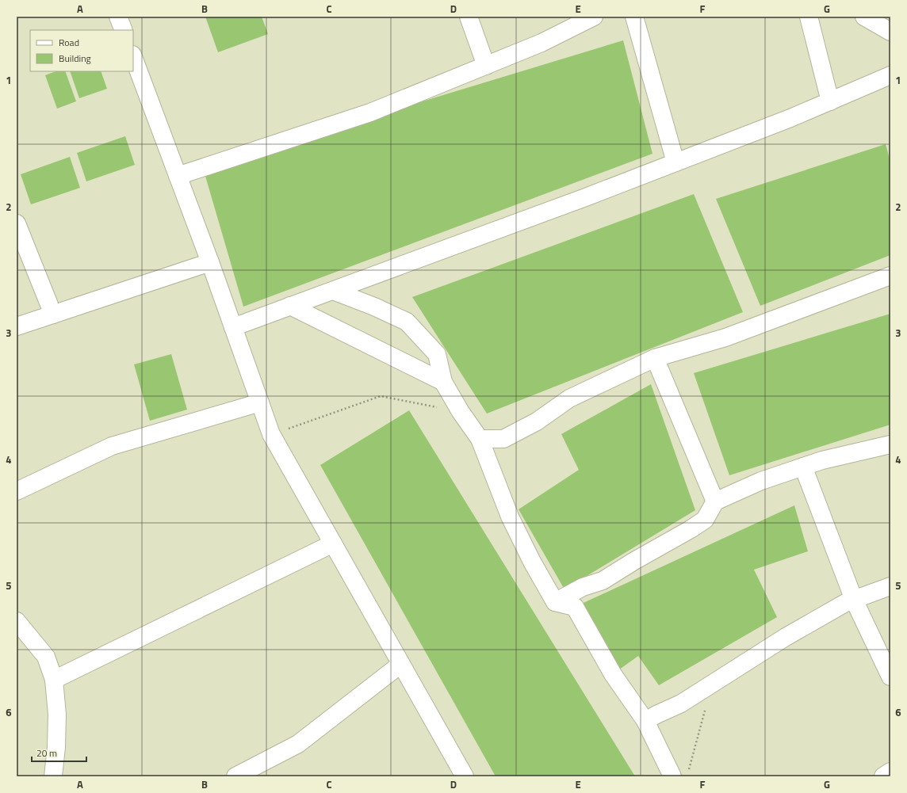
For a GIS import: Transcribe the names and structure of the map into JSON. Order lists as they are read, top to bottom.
{
  "legend": ["Road", "Building"],
  "scale_bar": "20 m",
  "grid": {
    "columns": [
      "A",
      "B",
      "C",
      "D",
      "E",
      "F",
      "G"
    ],
    "rows": [
      "1",
      "2",
      "3",
      "4",
      "5",
      "6"
    ]
  }
}
